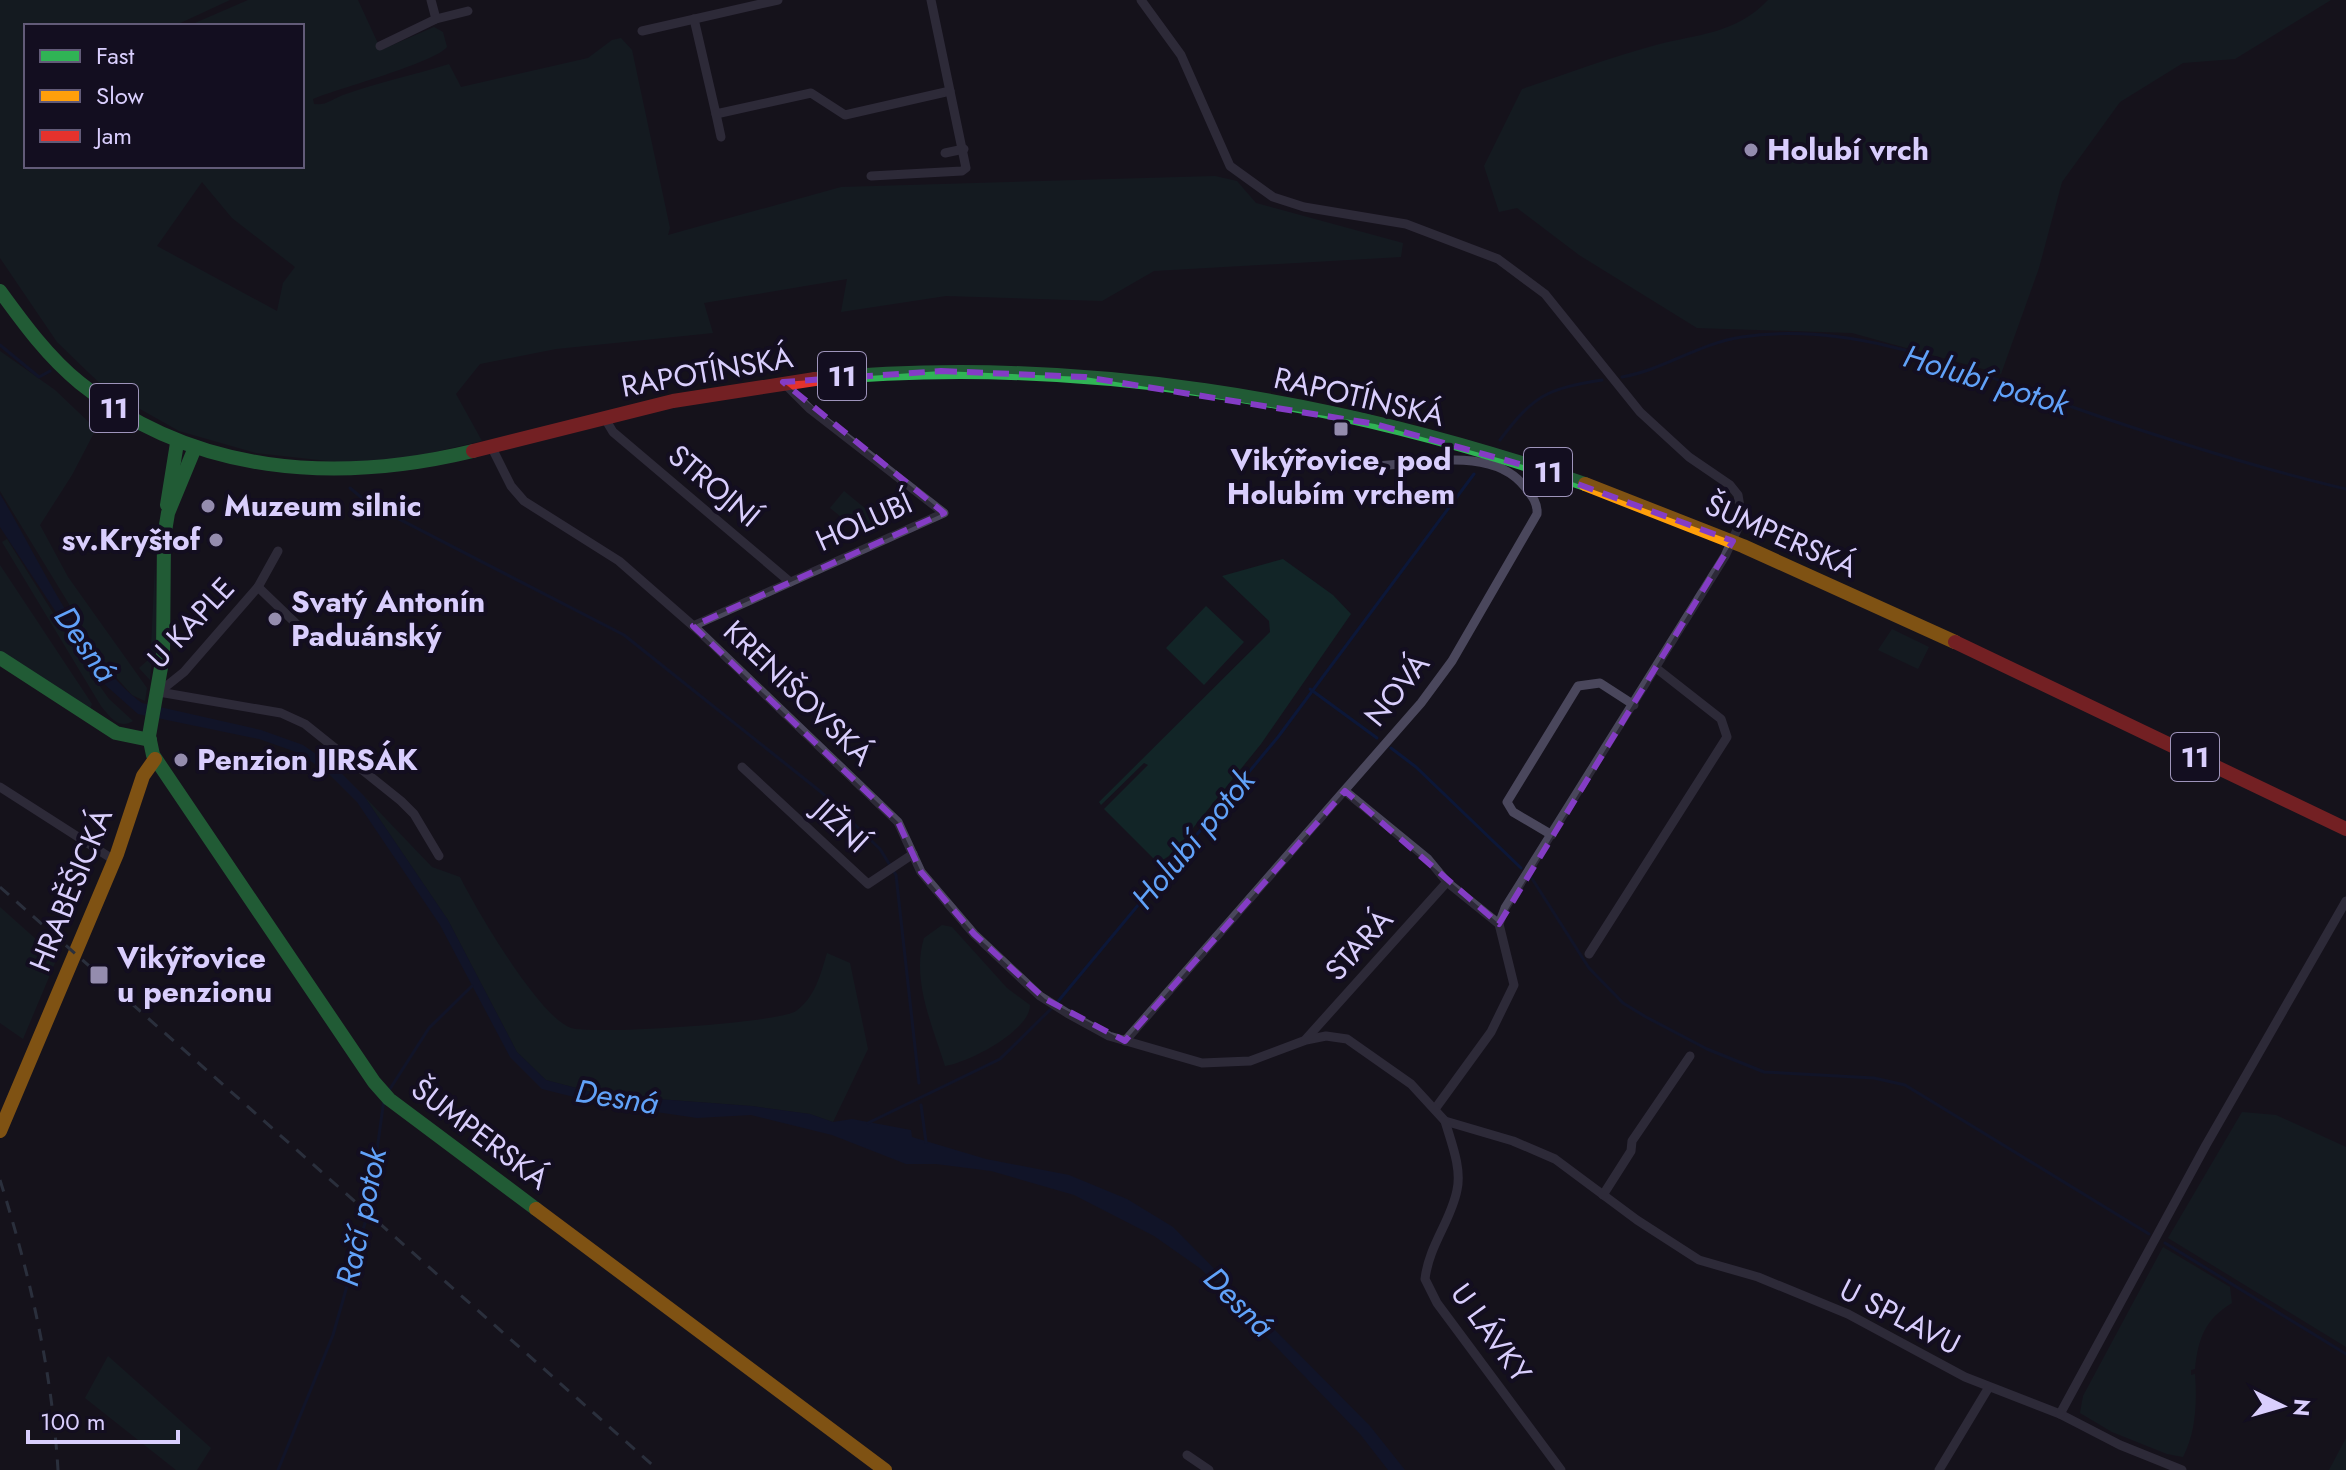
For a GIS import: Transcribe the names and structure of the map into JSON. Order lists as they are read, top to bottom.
{
  "streets": {
    "main road": [
      "RAPOTÍNSKÁ",
      "11",
      "ŠUMPERSKÁ",
      "HRABĚŠICKÁ"
    ],
    "street": [
      "STROJNÍ",
      "HOLUBÍ",
      "U KAPLE",
      "NOVÁ",
      "KRENIŠOVSKÁ",
      "JIŽNÍ",
      "STARÁ",
      "U SPLAVU",
      "U LÁVKY"
    ]
  },
  "crossings": [
    ["RAPOTÍNSKÁ", "STROJNÍ"],
    ["RAPOTÍNSKÁ", "HOLUBÍ"],
    ["RAPOTÍNSKÁ", "ŠUMPERSKÁ"],
    ["RAPOTÍNSKÁ", "KRENIŠOVSKÁ"],
    ["STROJNÍ", "HOLUBÍ"],
    ["ŠUMPERSKÁ", "HRABĚŠICKÁ"],
    ["NOVÁ", "KRENIŠOVSKÁ"],
    ["KRENIŠOVSKÁ", "JIŽNÍ"],
    ["U SPLAVU", "U LÁVKY"]
  ],
  "water": ["Holubí potok", "Desná", "Račí potok"],
  "places": {
    "other": [
      "Holubí vrch",
      "Muzeum silnic",
      "sv.Kryštof",
      "Svatý Antonín Paduánský",
      "Penzion JIRSÁK"
    ],
    "transit": ["Vikýřovice, pod Holubím vrchem", "Vikýřovice u penzionu"]
  },
  "legend": ["Fast", "Slow", "Jam"],
  "scale_bar": "100 m",
  "north": "right"
}
